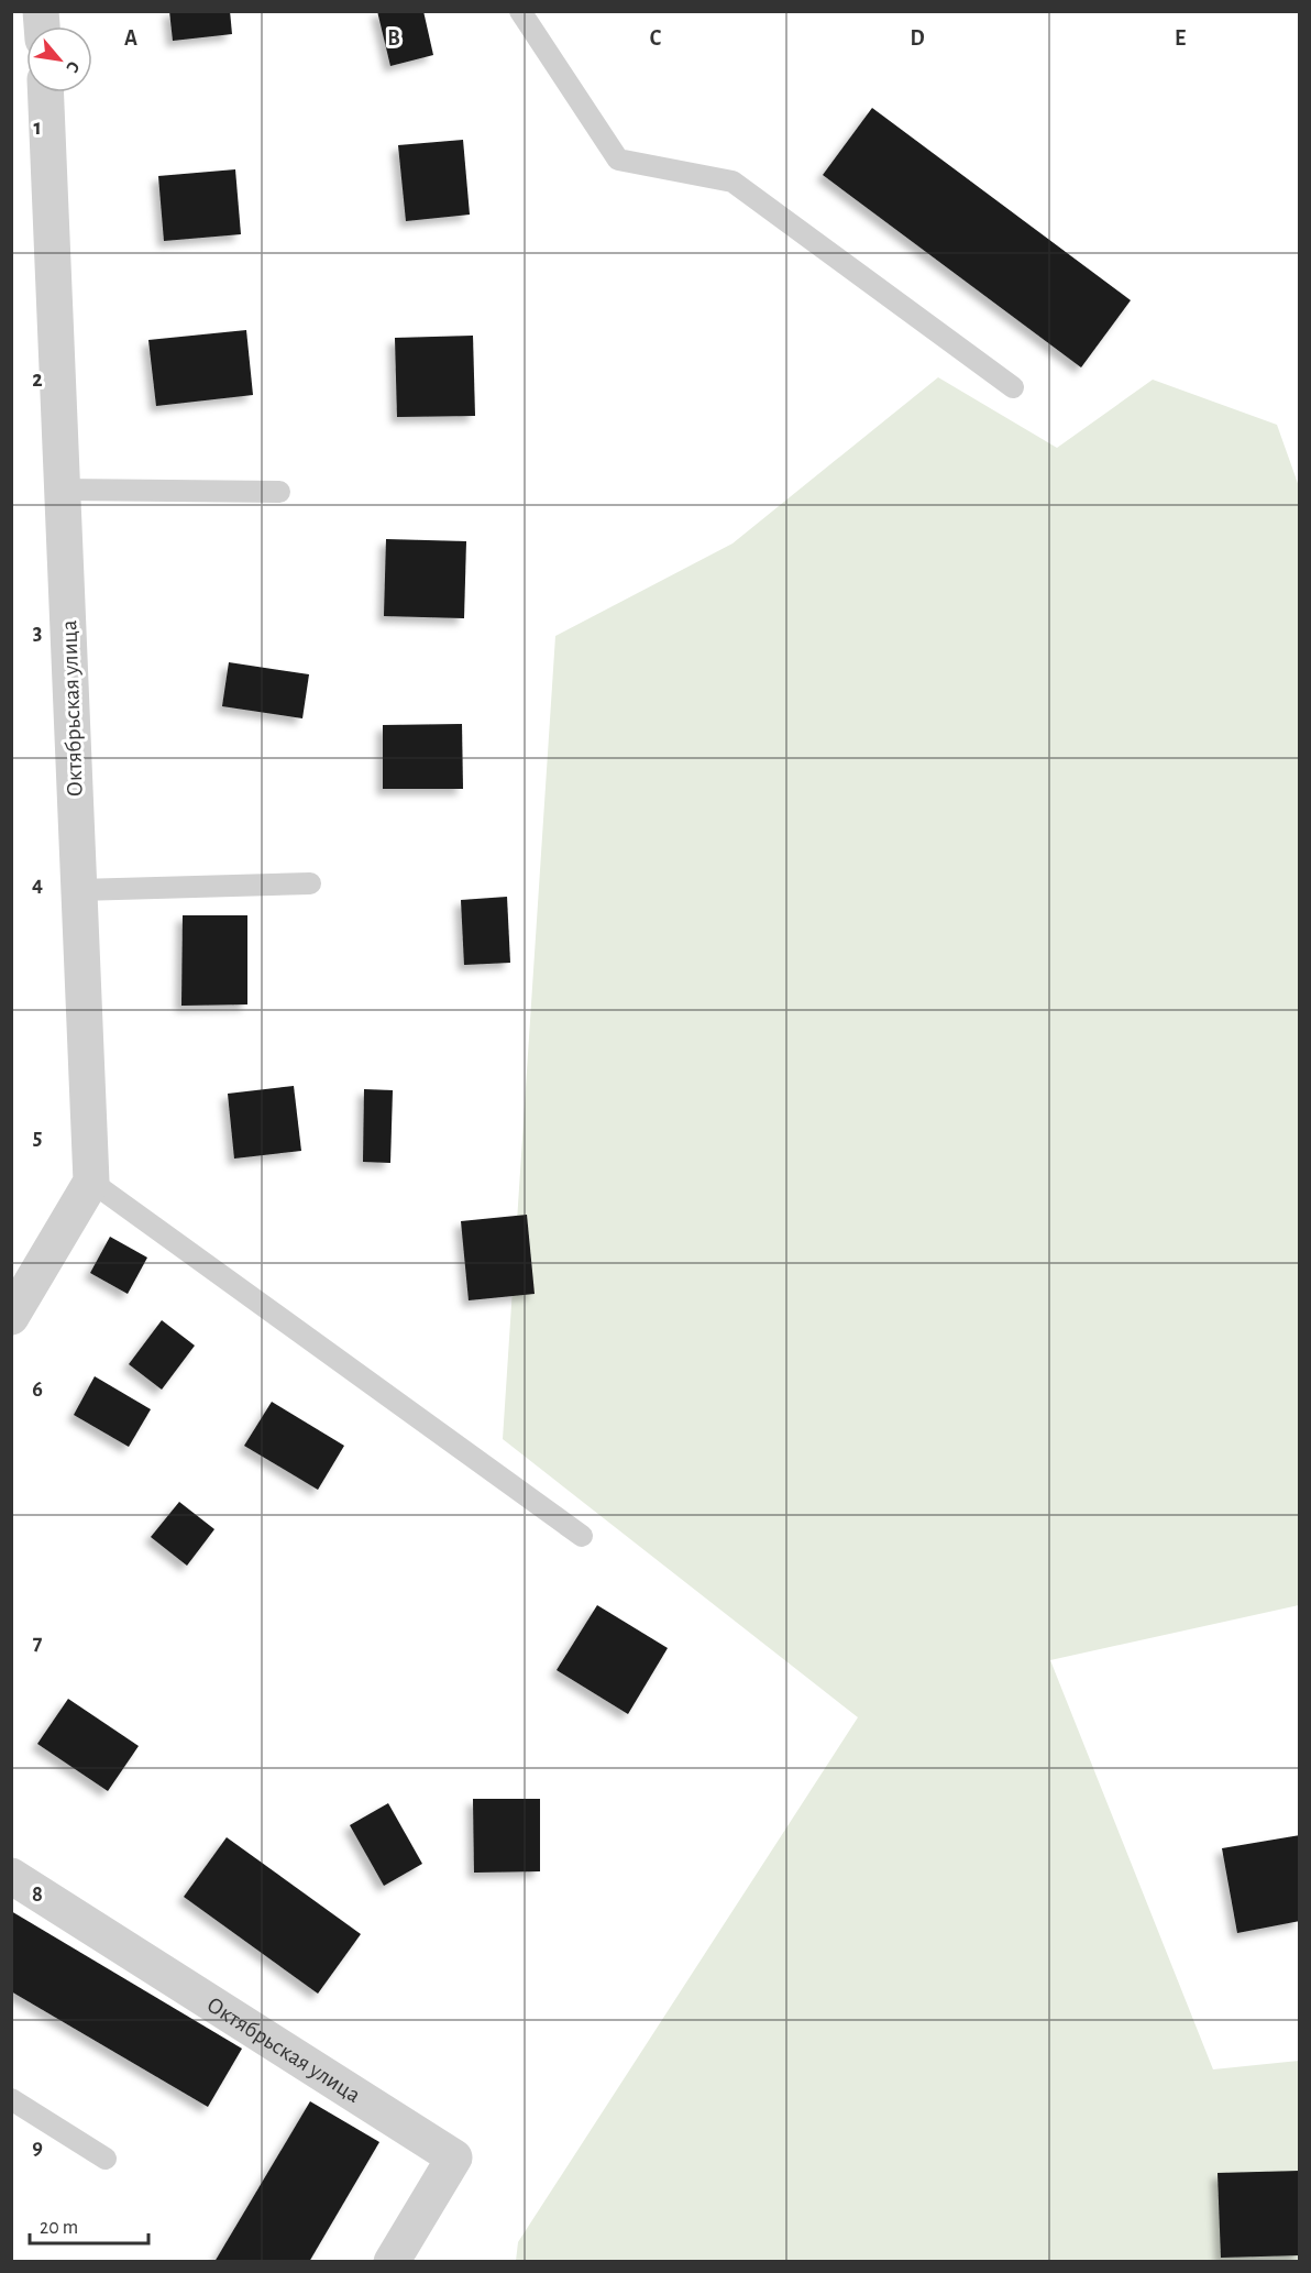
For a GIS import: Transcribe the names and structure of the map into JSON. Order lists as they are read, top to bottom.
{
  "streets": {
    "street": ["Октябрьская улица"]
  },
  "scale_bar": "20 m",
  "north": "bottom right",
  "grid": {
    "columns": [
      "A",
      "B",
      "C",
      "D",
      "E"
    ],
    "rows": [
      "1",
      "2",
      "3",
      "4",
      "5",
      "6",
      "7",
      "8",
      "9"
    ]
  }
}
